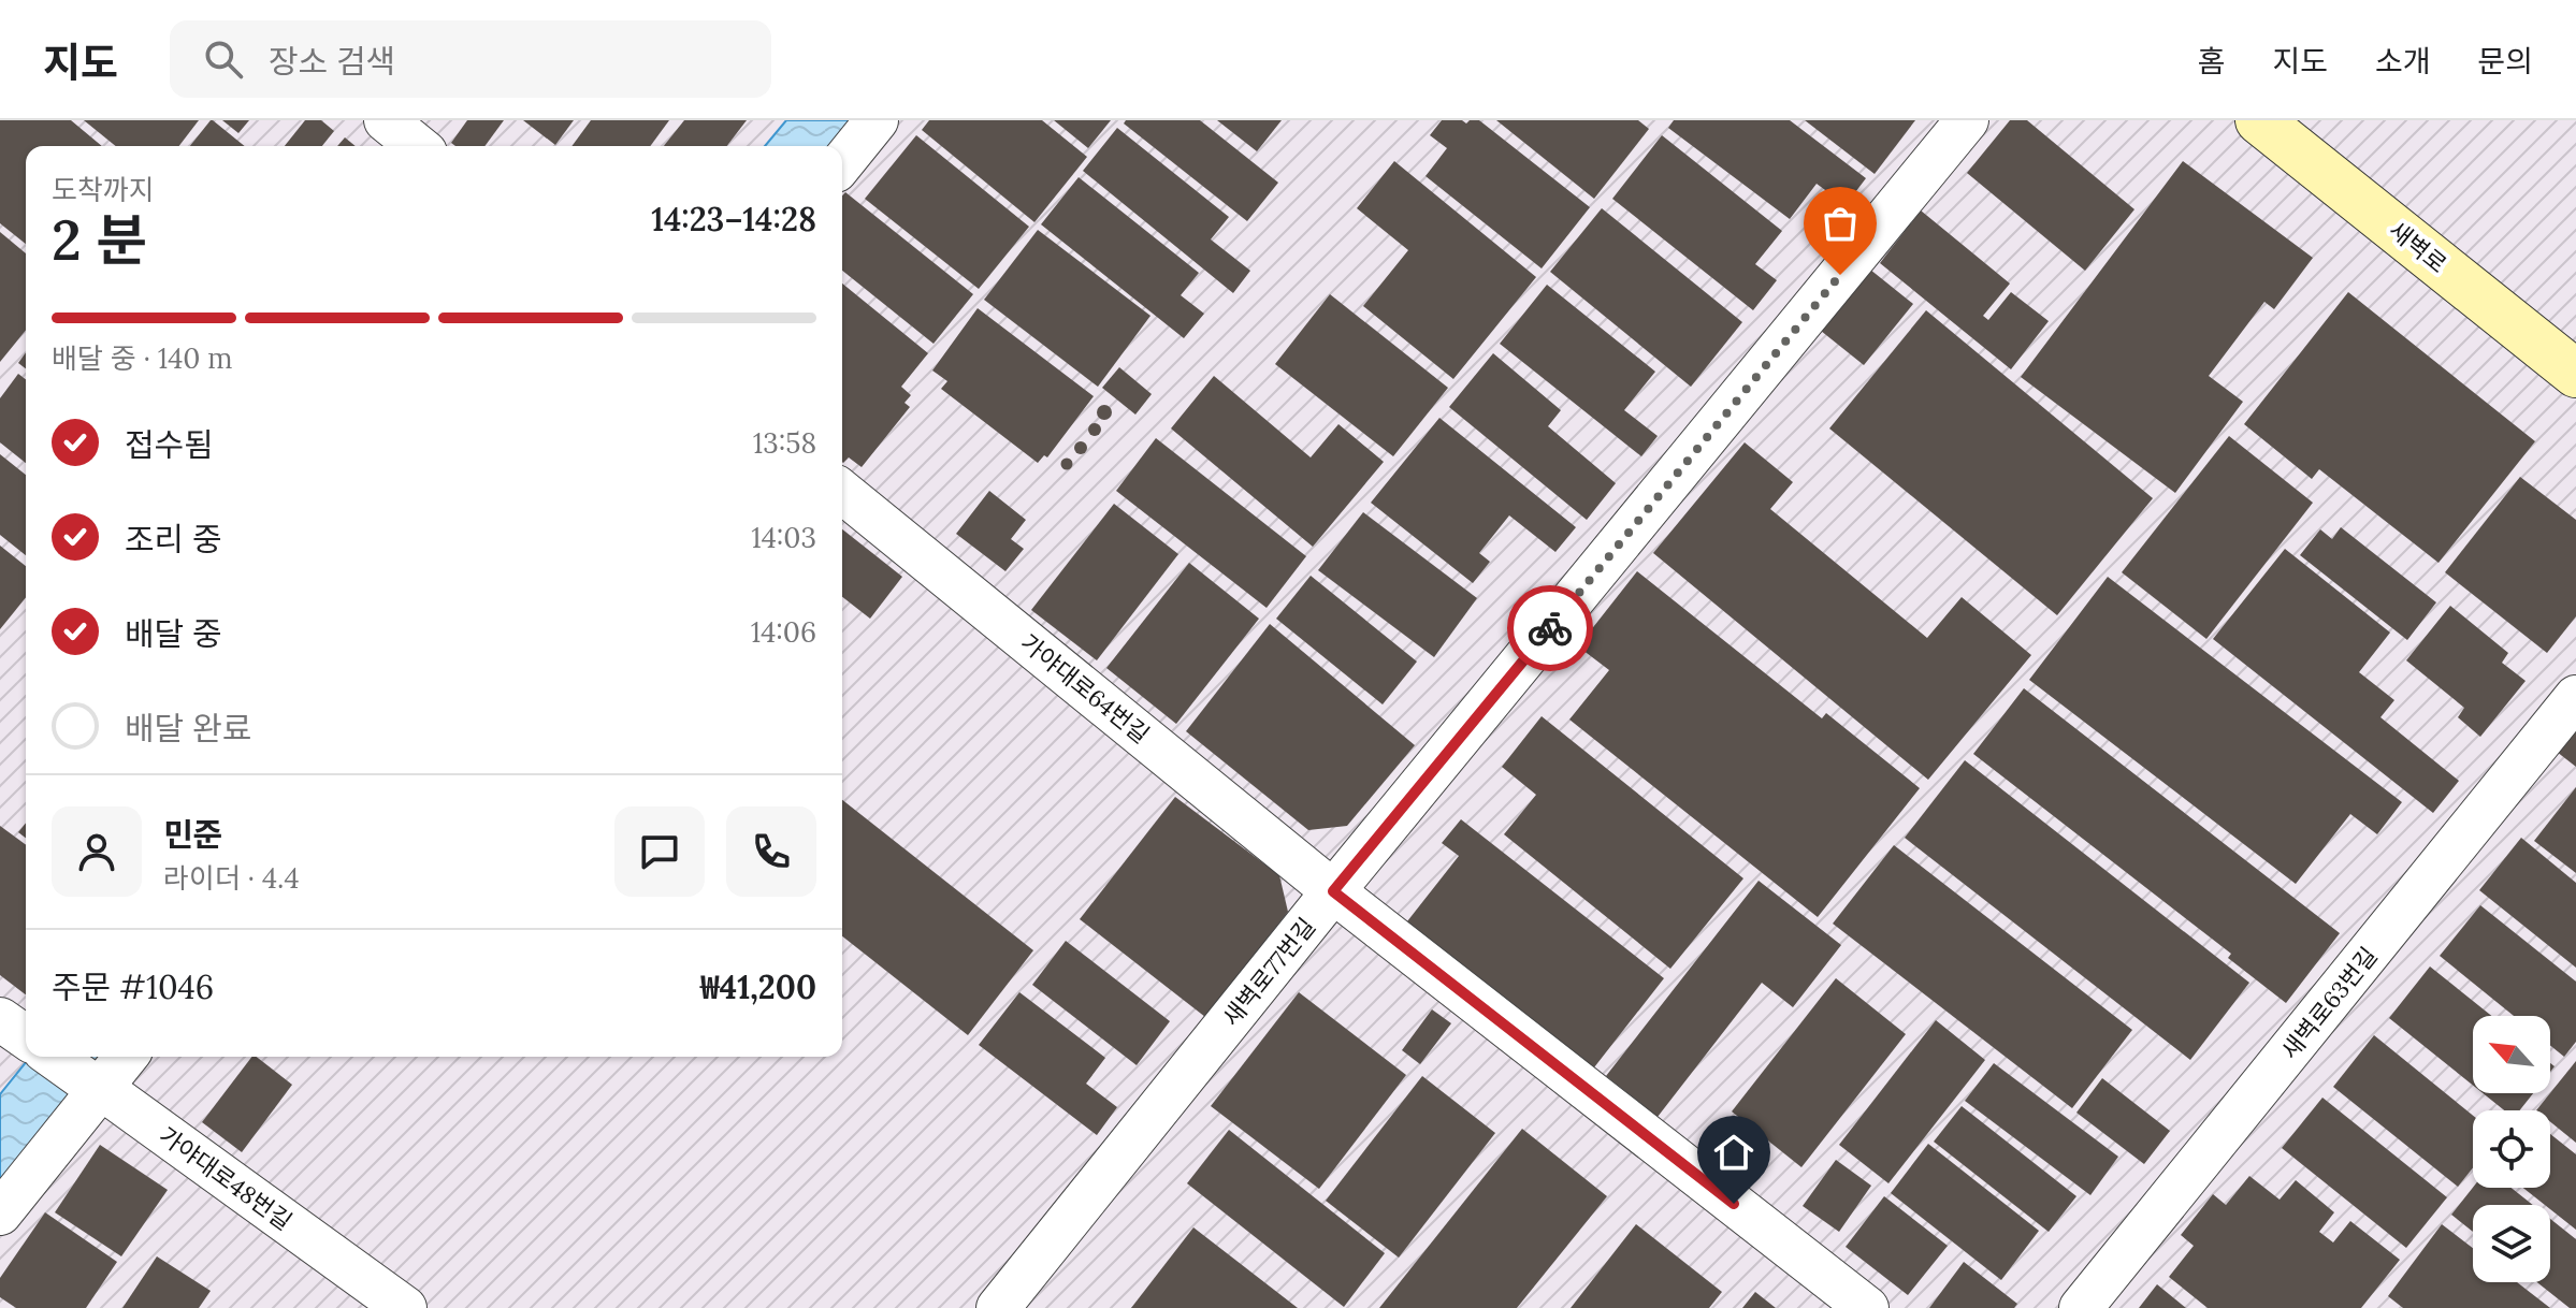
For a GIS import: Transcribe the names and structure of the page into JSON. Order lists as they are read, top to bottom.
{
  "streets": {
    "main road": ["새벽로"],
    "street": [
      "가야대로64번길",
      "새벽로77번길",
      "새벽로63번길",
      "가야대로48번길"
    ]
  },
  "crossings": [
    ["가야대로64번길", "새벽로77번길"]
  ],
  "north": "top left",
  "page": {
    "header": "지도",
    "search": "장소 검색",
    "nav": [
      "홈",
      "지도",
      "소개",
      "문의"
    ],
    "heading": ["2 분", "도착까지", "14:23–14:28"],
    "panel": [
      "민준",
      "라이더 · 4.4",
      "주문 #1046",
      "₩41,200"
    ],
    "bar": "배달 중 · 140 m",
    "list": [
      ["접수됨", "13:58"],
      ["조리 중", "14:03"],
      ["배달 중", "14:06"],
      "배달 완료"
    ]
  }
}
